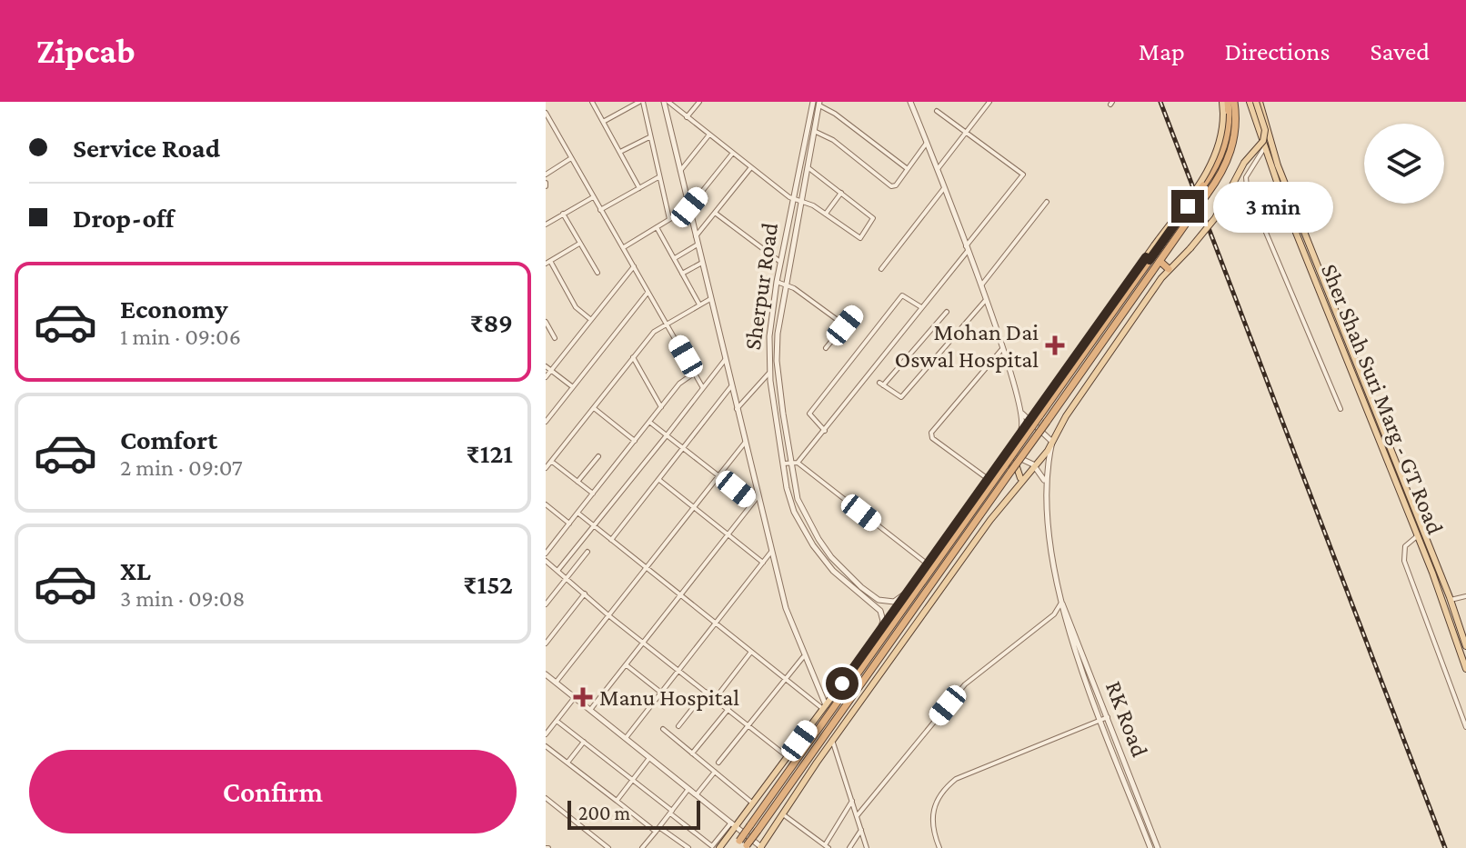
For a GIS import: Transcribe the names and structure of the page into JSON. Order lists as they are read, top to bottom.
{
  "streets": {
    "main road": ["Sher Shah Suri Marg - GT Road"],
    "street": ["Sherpur Road", "RK Road"]
  },
  "places": {
    "health": ["Mohan Dai Oswal Hospital", "Manu Hospital"]
  },
  "scale_bar": "200 m",
  "page": {
    "header": "Zipcab",
    "nav": ["Map", "Directions", "Saved"],
    "banner": ["Service Road", "Drop-off"],
    "bubble": "3 min",
    "list": [
      {
        "name": "Economy",
        "note": "1 min · 09:06",
        "value": "₹89"
      },
      {
        "name": "Comfort",
        "note": "2 min · 09:07",
        "value": "₹121"
      },
      {
        "name": "XL",
        "note": "3 min · 09:08",
        "value": "₹152"
      }
    ],
    "buttons": "Confirm",
    "scale": "200 m"
  }
}
